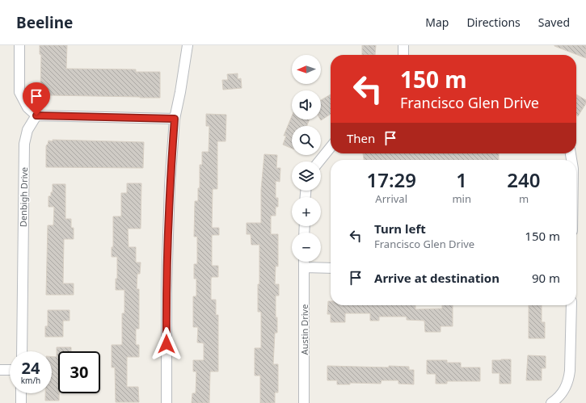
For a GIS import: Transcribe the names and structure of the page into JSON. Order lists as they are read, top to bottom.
{
  "streets": {
    "street": ["Denbigh Drive", "Austin Drive"]
  },
  "north": "left",
  "page": {
    "header": "Beeline",
    "nav": ["Map", "Directions", "Saved"],
    "map_buttons": ["+", "−"],
    "turn": ["150 m", "Francisco Glen Drive"],
    "then": "Then",
    "eta": [
      "17:29",
      "Arrival",
      "1",
      "min",
      "240",
      "m"
    ],
    "list": [
      {
        "name": "Turn left",
        "note": "Francisco Glen Drive",
        "value": "150 m"
      },
      {
        "name": "Arrive at destination",
        "value": "90 m"
      }
    ],
    "speed": "24 km/h",
    "limit": "30"
  }
}
